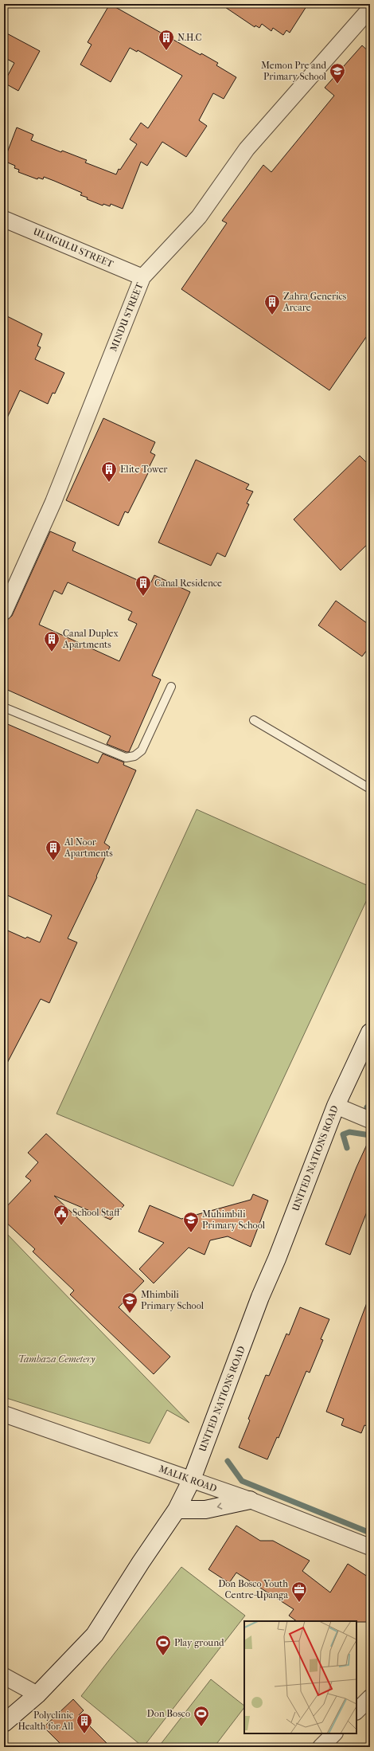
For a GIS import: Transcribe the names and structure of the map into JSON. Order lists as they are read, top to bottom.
{
  "streets": {
    "street": [
      "ULUGULU STREET",
      "MINDU STREET",
      "UNITED NATIONS ROAD",
      "MALIK ROAD"
    ]
  },
  "crossings": [
    ["ULUGULU STREET", "MINDU STREET"],
    ["UNITED NATIONS ROAD", "MALIK ROAD"]
  ],
  "parks": ["Tambaza Cemetery"],
  "places": {
    "building": [
      "N.H.C",
      "Zahra Generics Arcare",
      "Elite Tower",
      "Canal Residence",
      "Canal Duplex Apartments",
      "Al Noor Apartments",
      "Polyclinic Health for All"
    ],
    "school or university": ["Memon Pre and Primary School", "Muhimbili Primary School", "Mhimbili Primary School"],
    "public building": ["School Staff"],
    "office": ["Don Bosco Youth Centre-Upanga"],
    "sports": ["Play ground", "Don Bosco"]
  }
}
